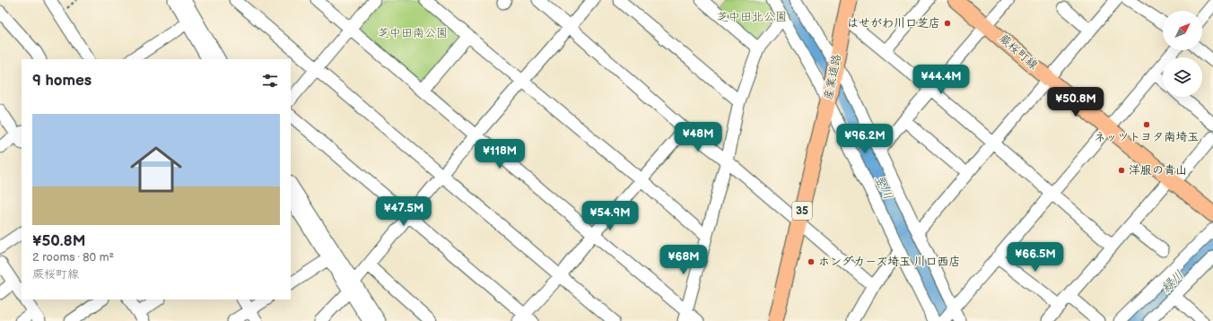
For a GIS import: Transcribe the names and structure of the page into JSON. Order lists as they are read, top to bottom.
{
  "streets": {
    "main road": ["蕨桜町線", "産業道路", "35"]
  },
  "water": ["竪川", "緑川"],
  "parks": ["芝中田北公園", "芝中田南公園"],
  "places": [
    "はせがわ川口芝店",
    "ネッツトヨタ南埼玉",
    "洋服の青山",
    "ホンダカーズ埼玉 川口西店"
  ],
  "north": "top right",
  "page": {
    "heading": "9 homes",
    "price": [
      "¥44.4M",
      "¥50.8M",
      "¥48M",
      "¥96.2M",
      "¥118M",
      "¥47.5M",
      "¥54.9M",
      "¥66.5M",
      "¥68M"
    ],
    "list": [
      {
        "name": "¥50.8M",
        "note": "2 rooms · 80 m² · 蕨桜町線"
      }
    ]
  }
}
